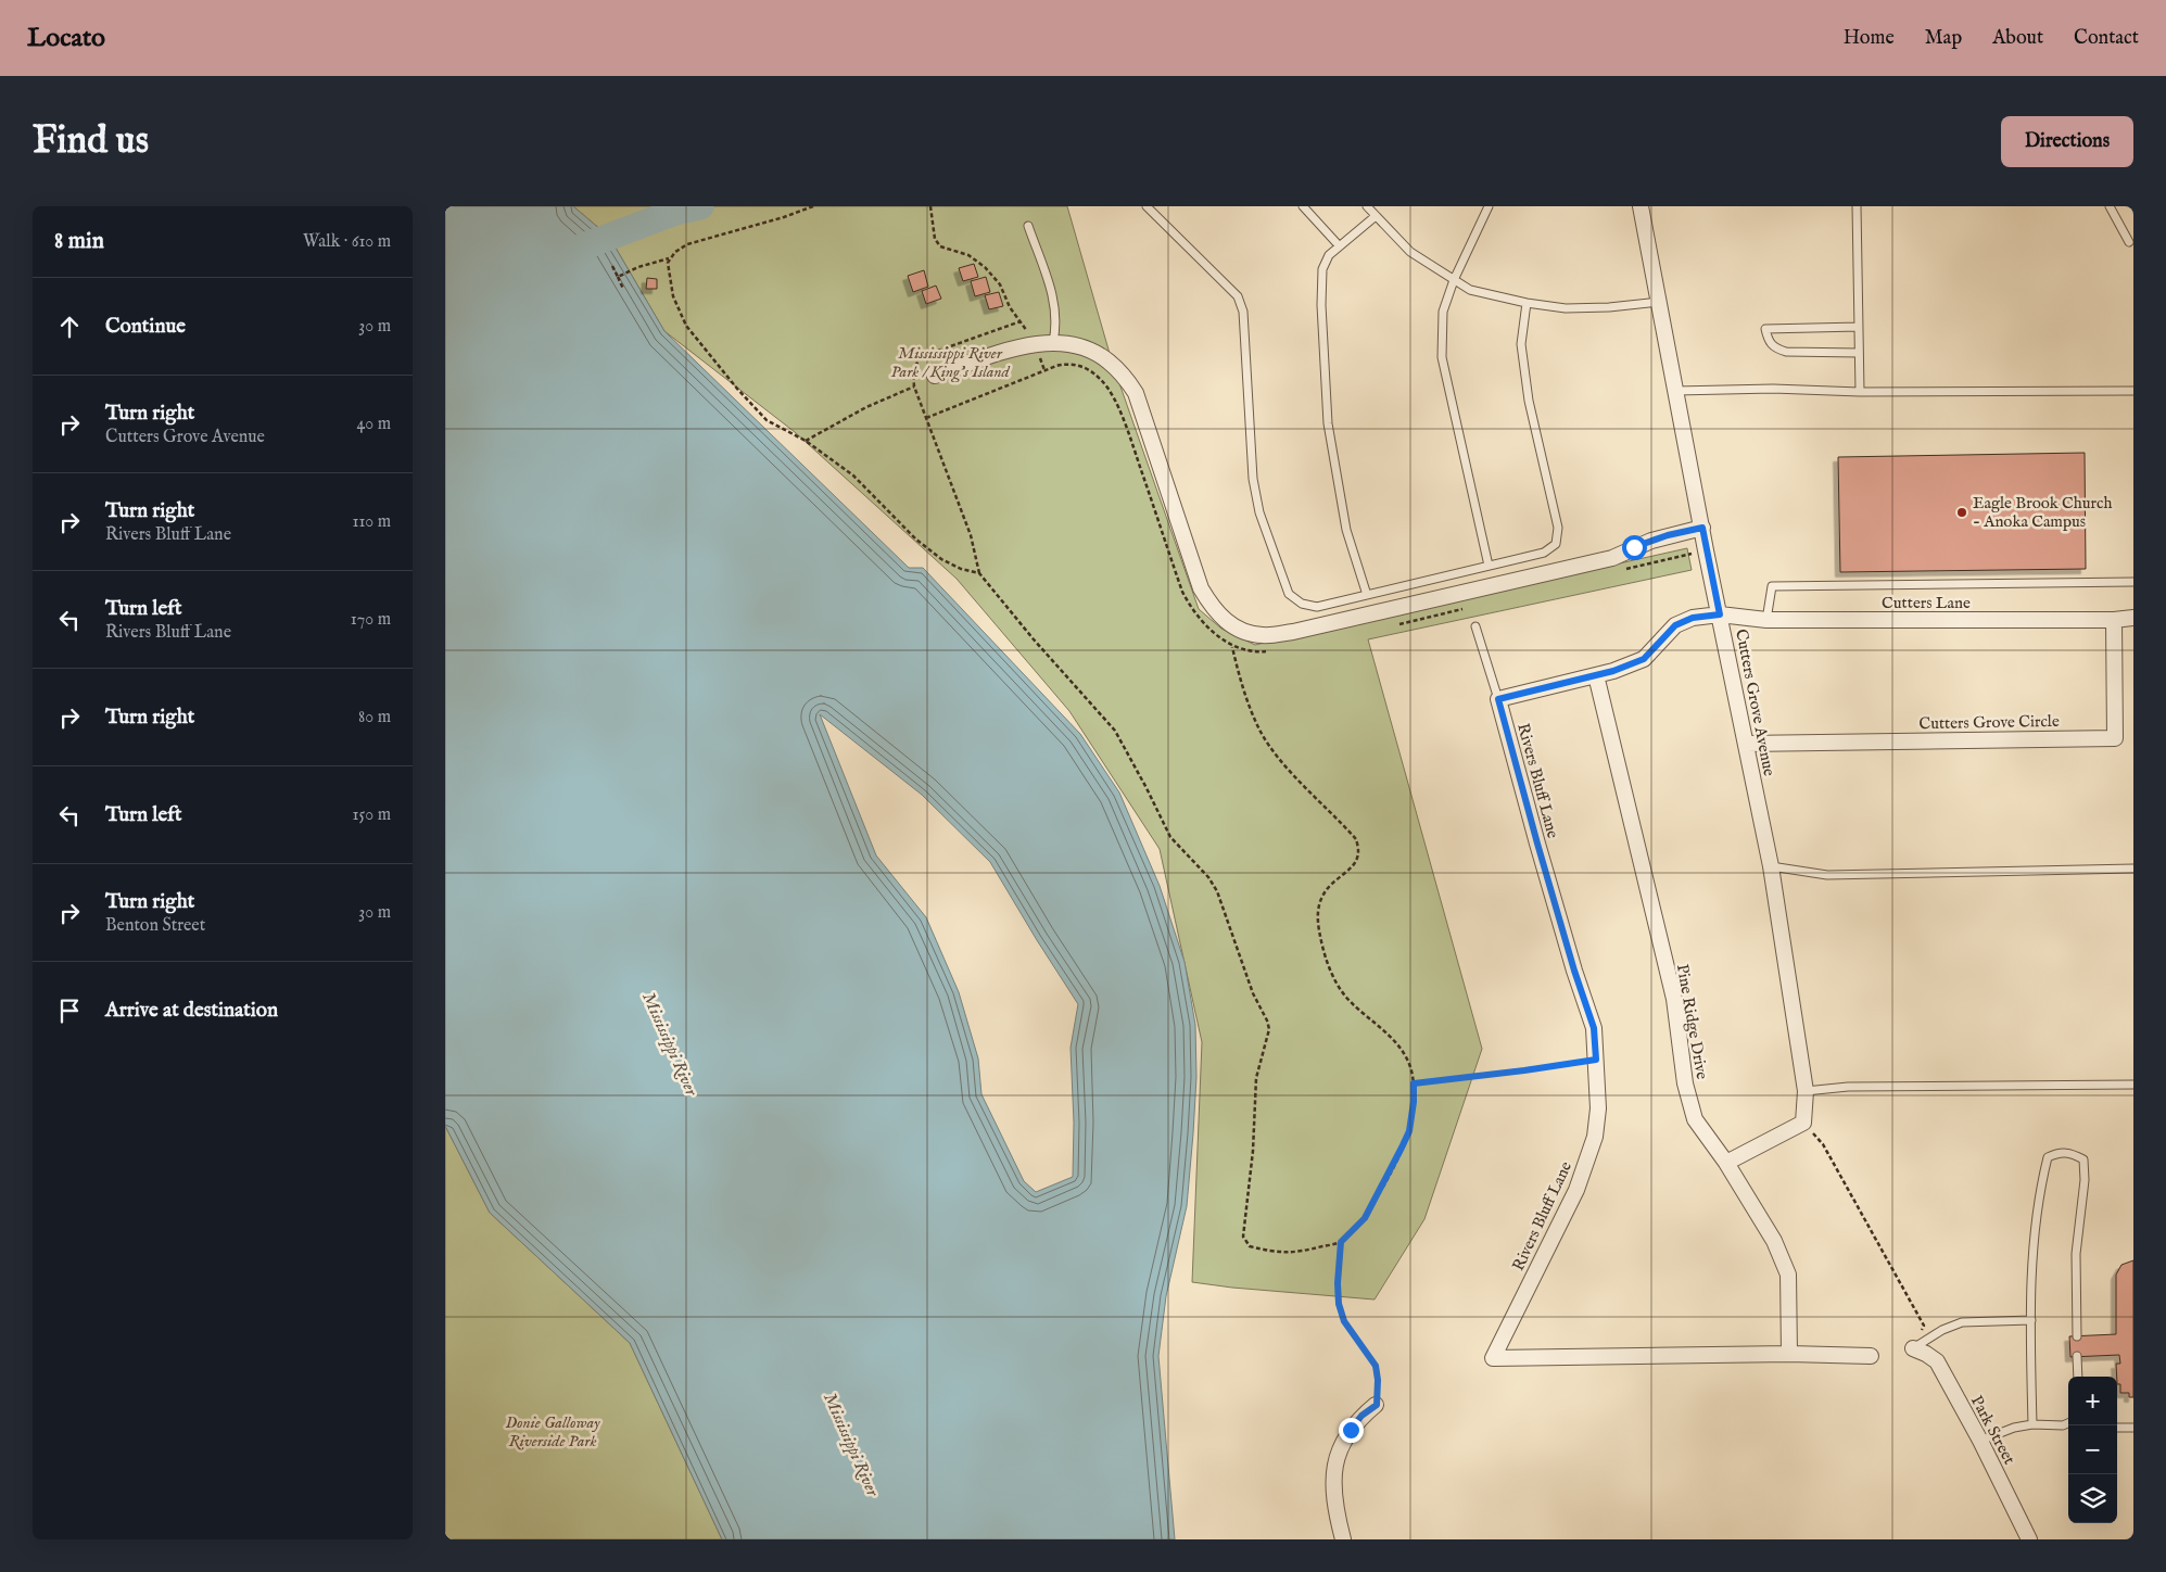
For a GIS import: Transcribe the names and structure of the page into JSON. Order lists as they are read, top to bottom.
{
  "streets": {
    "street": [
      "Cutters Lane",
      "Cutters Grove Avenue",
      "Cutters Grove Circle",
      "Rivers Bluff Lane",
      "Pine Ridge Drive",
      "Park Street"
    ]
  },
  "crossings": [
    ["Cutters Lane", "Cutters Grove Avenue"],
    ["Cutters Lane", "Cutters Grove Circle"],
    ["Cutters Grove Avenue", "Cutters Grove Circle"],
    ["Rivers Bluff Lane", "Pine Ridge Drive"]
  ],
  "water": ["Mississippi River"],
  "parks": ["Mississippi River Park / King's Island", "Donie Galloway Riverside Park"],
  "places": ["Eagle Brook Church - Anoka Campus"],
  "page": {
    "header": "Locato",
    "nav": [
      "Home",
      "Map",
      "About",
      "Contact"
    ],
    "buttons": "Directions",
    "title": "Find us",
    "heading": ["8 min", "Walk · 610 m"],
    "list": [
      ["Continue", "30 m"],
      ["Turn right", "Cutters Grove Avenue", "40 m"],
      ["Turn right", "Rivers Bluff Lane", "110 m"],
      ["Turn left", "Rivers Bluff Lane", "170 m"],
      ["Turn right", "80 m"],
      ["Turn left", "150 m"],
      ["Turn right", "Benton Street", "30 m"],
      "Arrive at destination"
    ],
    "map_buttons": ["+", "−"]
  }
}
